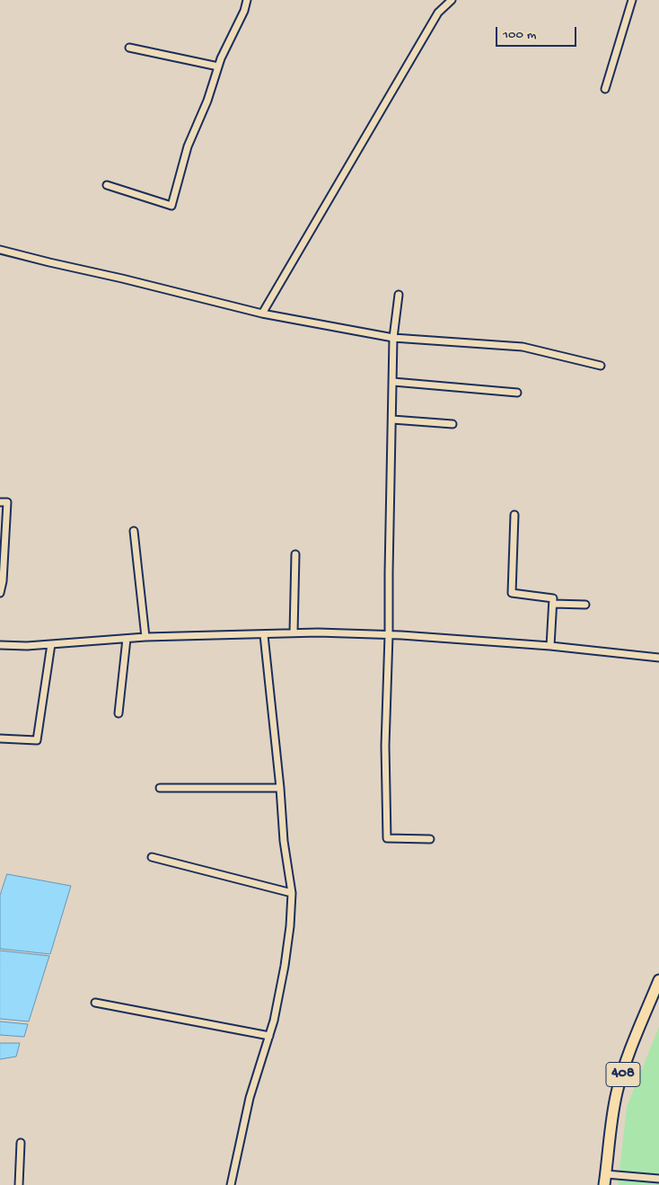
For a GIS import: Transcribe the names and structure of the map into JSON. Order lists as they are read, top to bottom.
{
  "streets": {
    "main road": ["408"]
  },
  "scale_bar": "100 m"
}
